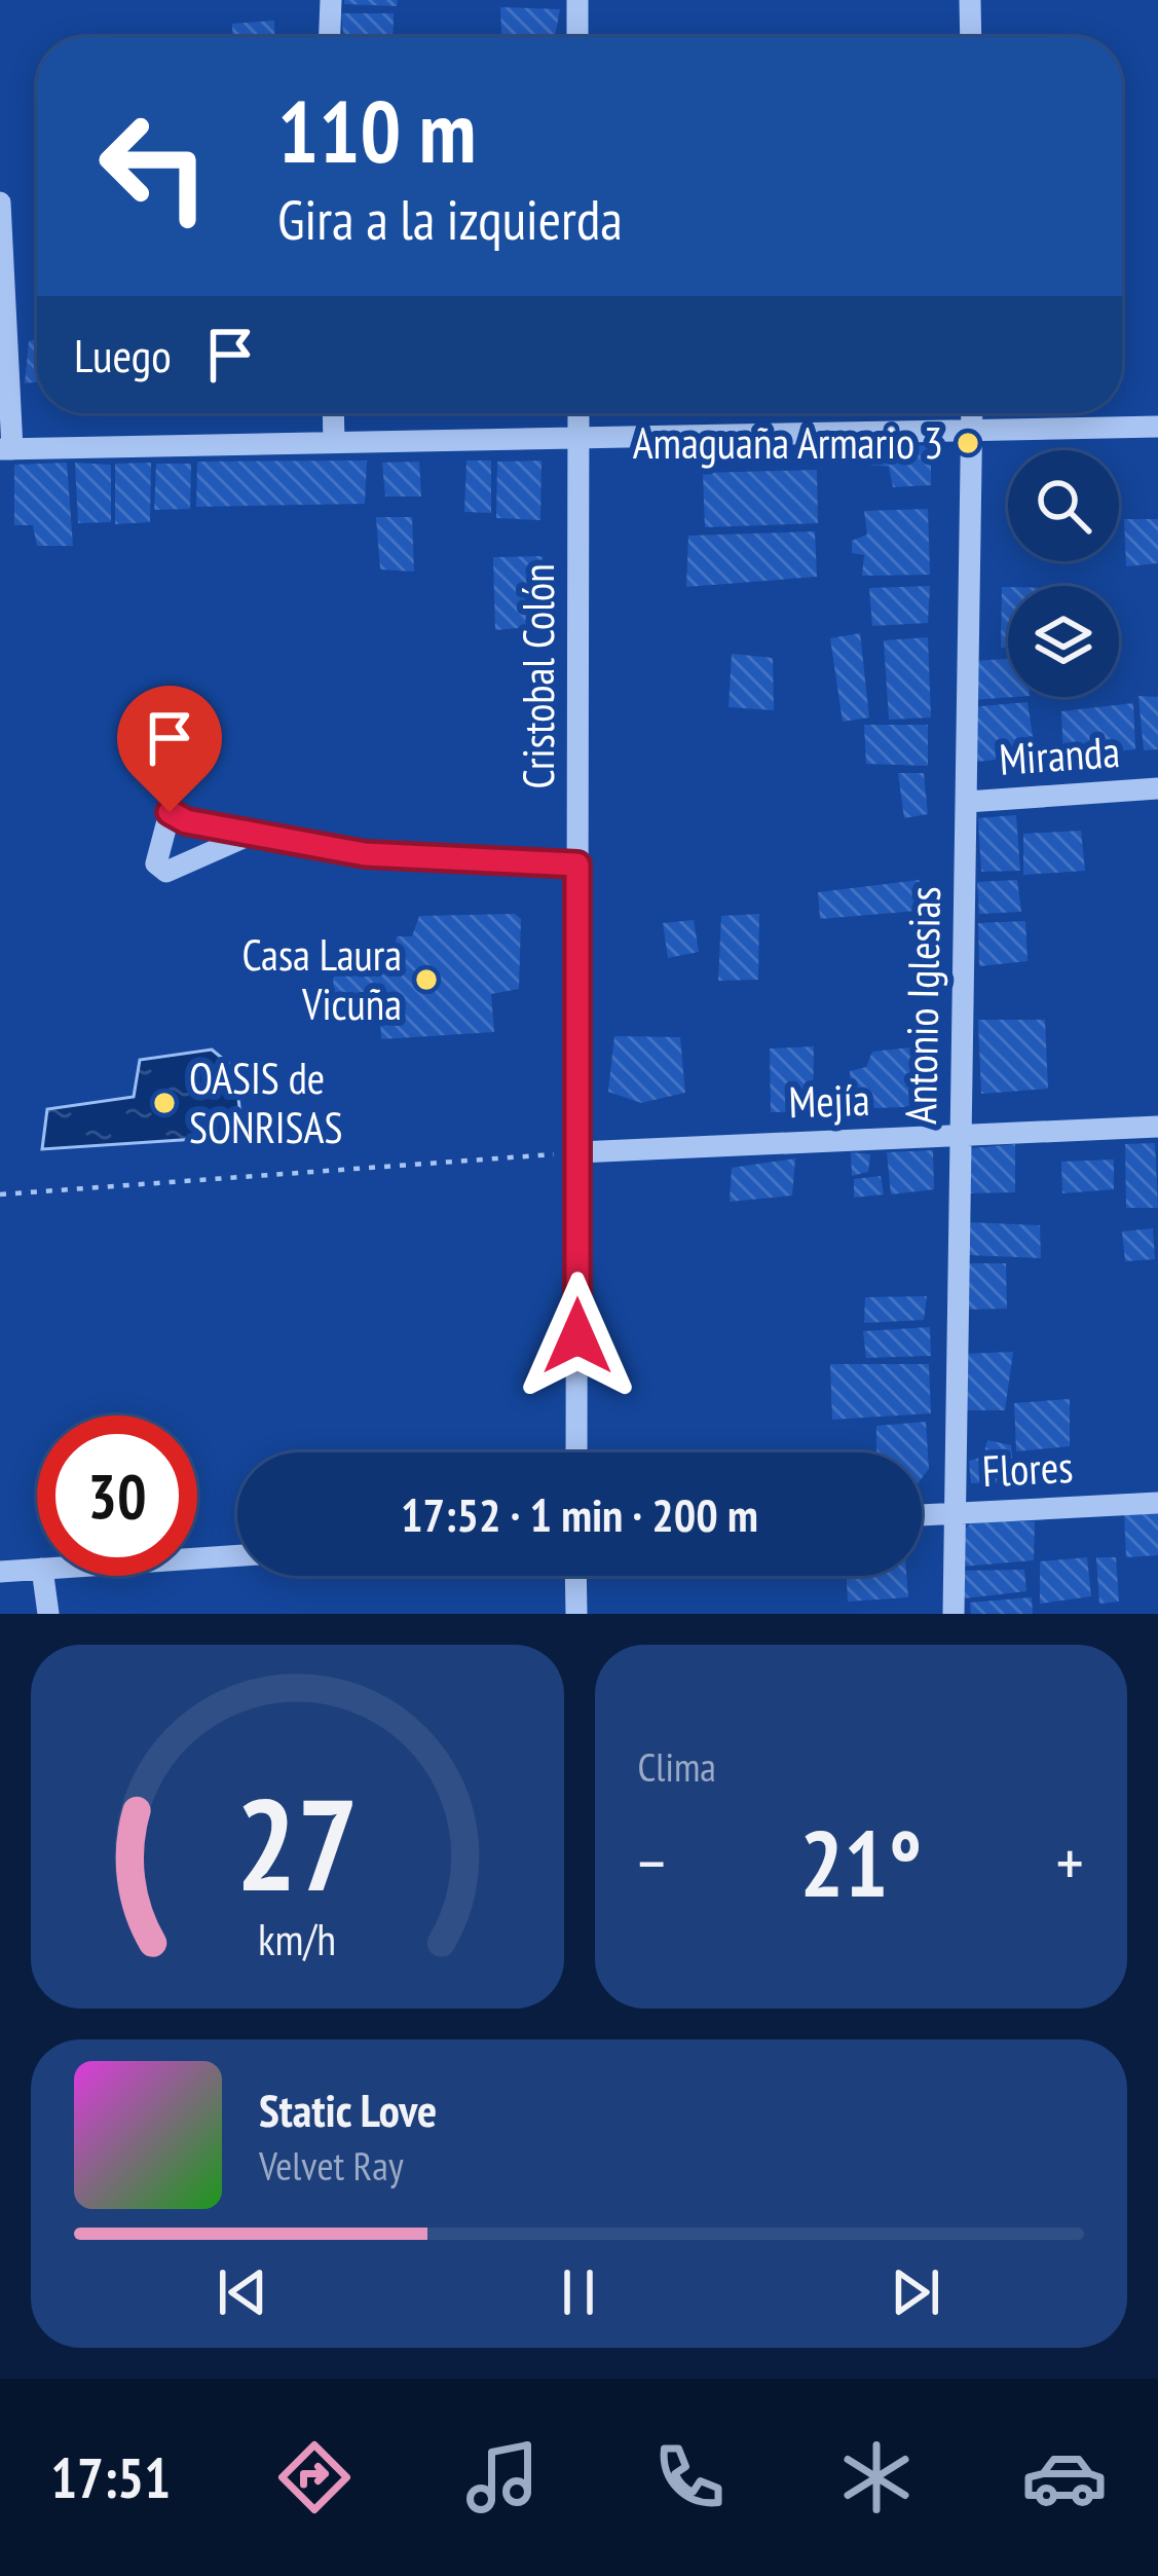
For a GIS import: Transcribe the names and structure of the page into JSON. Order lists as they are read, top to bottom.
{
  "streets": {
    "street": [
      "Cristobal Colón",
      "Miranda",
      "Antonio Iglesias",
      "Mejía",
      "Flores"
    ]
  },
  "crossings": [
    ["Cristobal Colón", "Mejía"],
    ["Miranda", "Antonio Iglesias"],
    ["Antonio Iglesias", "Mejía"],
    ["Antonio Iglesias", "Flores"]
  ],
  "places": ["Amaguaña Armario 3", "Casa Laura Vicuña", "OASIS de SONRISAS"],
  "page": {
    "turn": ["110 m", "Gira a la izquierda"],
    "then": "Luego",
    "limit": "30",
    "trip": "17:52 · 1 min · 200 m",
    "tile": "Clima",
    "heat": ["−", "21°", "+"],
    "song": ["Static Love", "Velvet Ray"],
    "tabs": "17:51",
    "gauge": ["27", "km/h"]
  }
}
